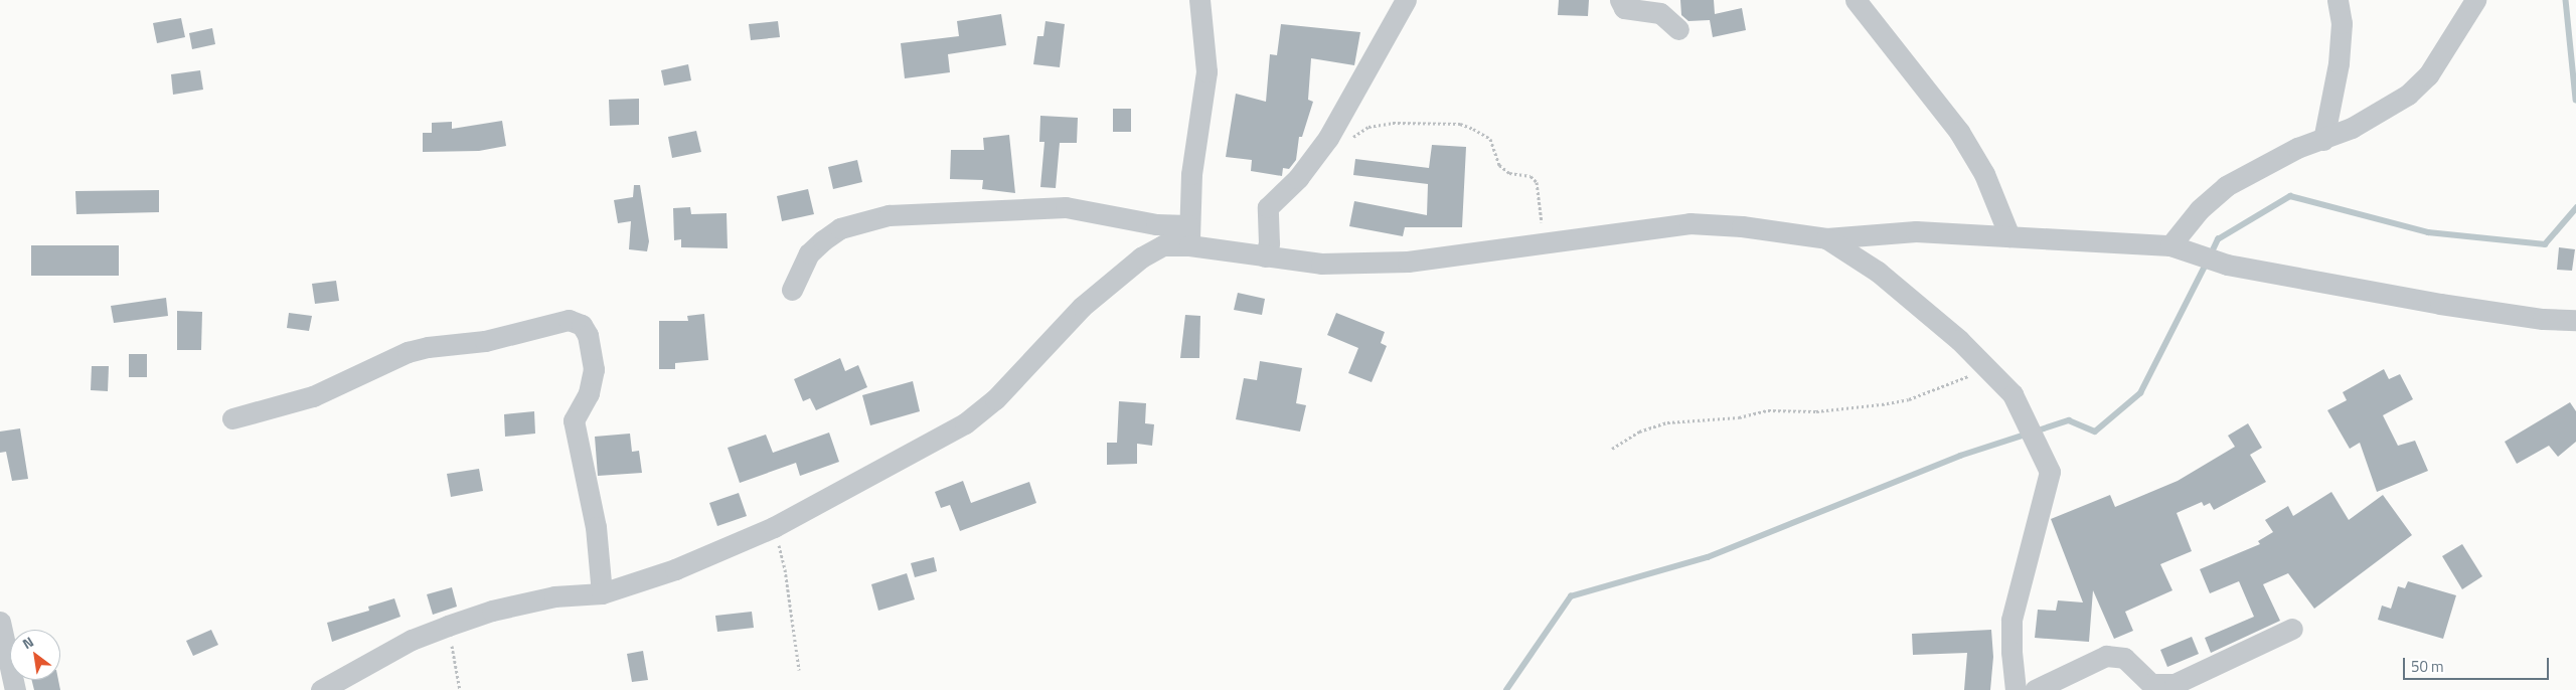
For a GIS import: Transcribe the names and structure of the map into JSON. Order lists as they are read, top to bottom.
{
  "scale_bar": "50 m",
  "north": "top left"
}
